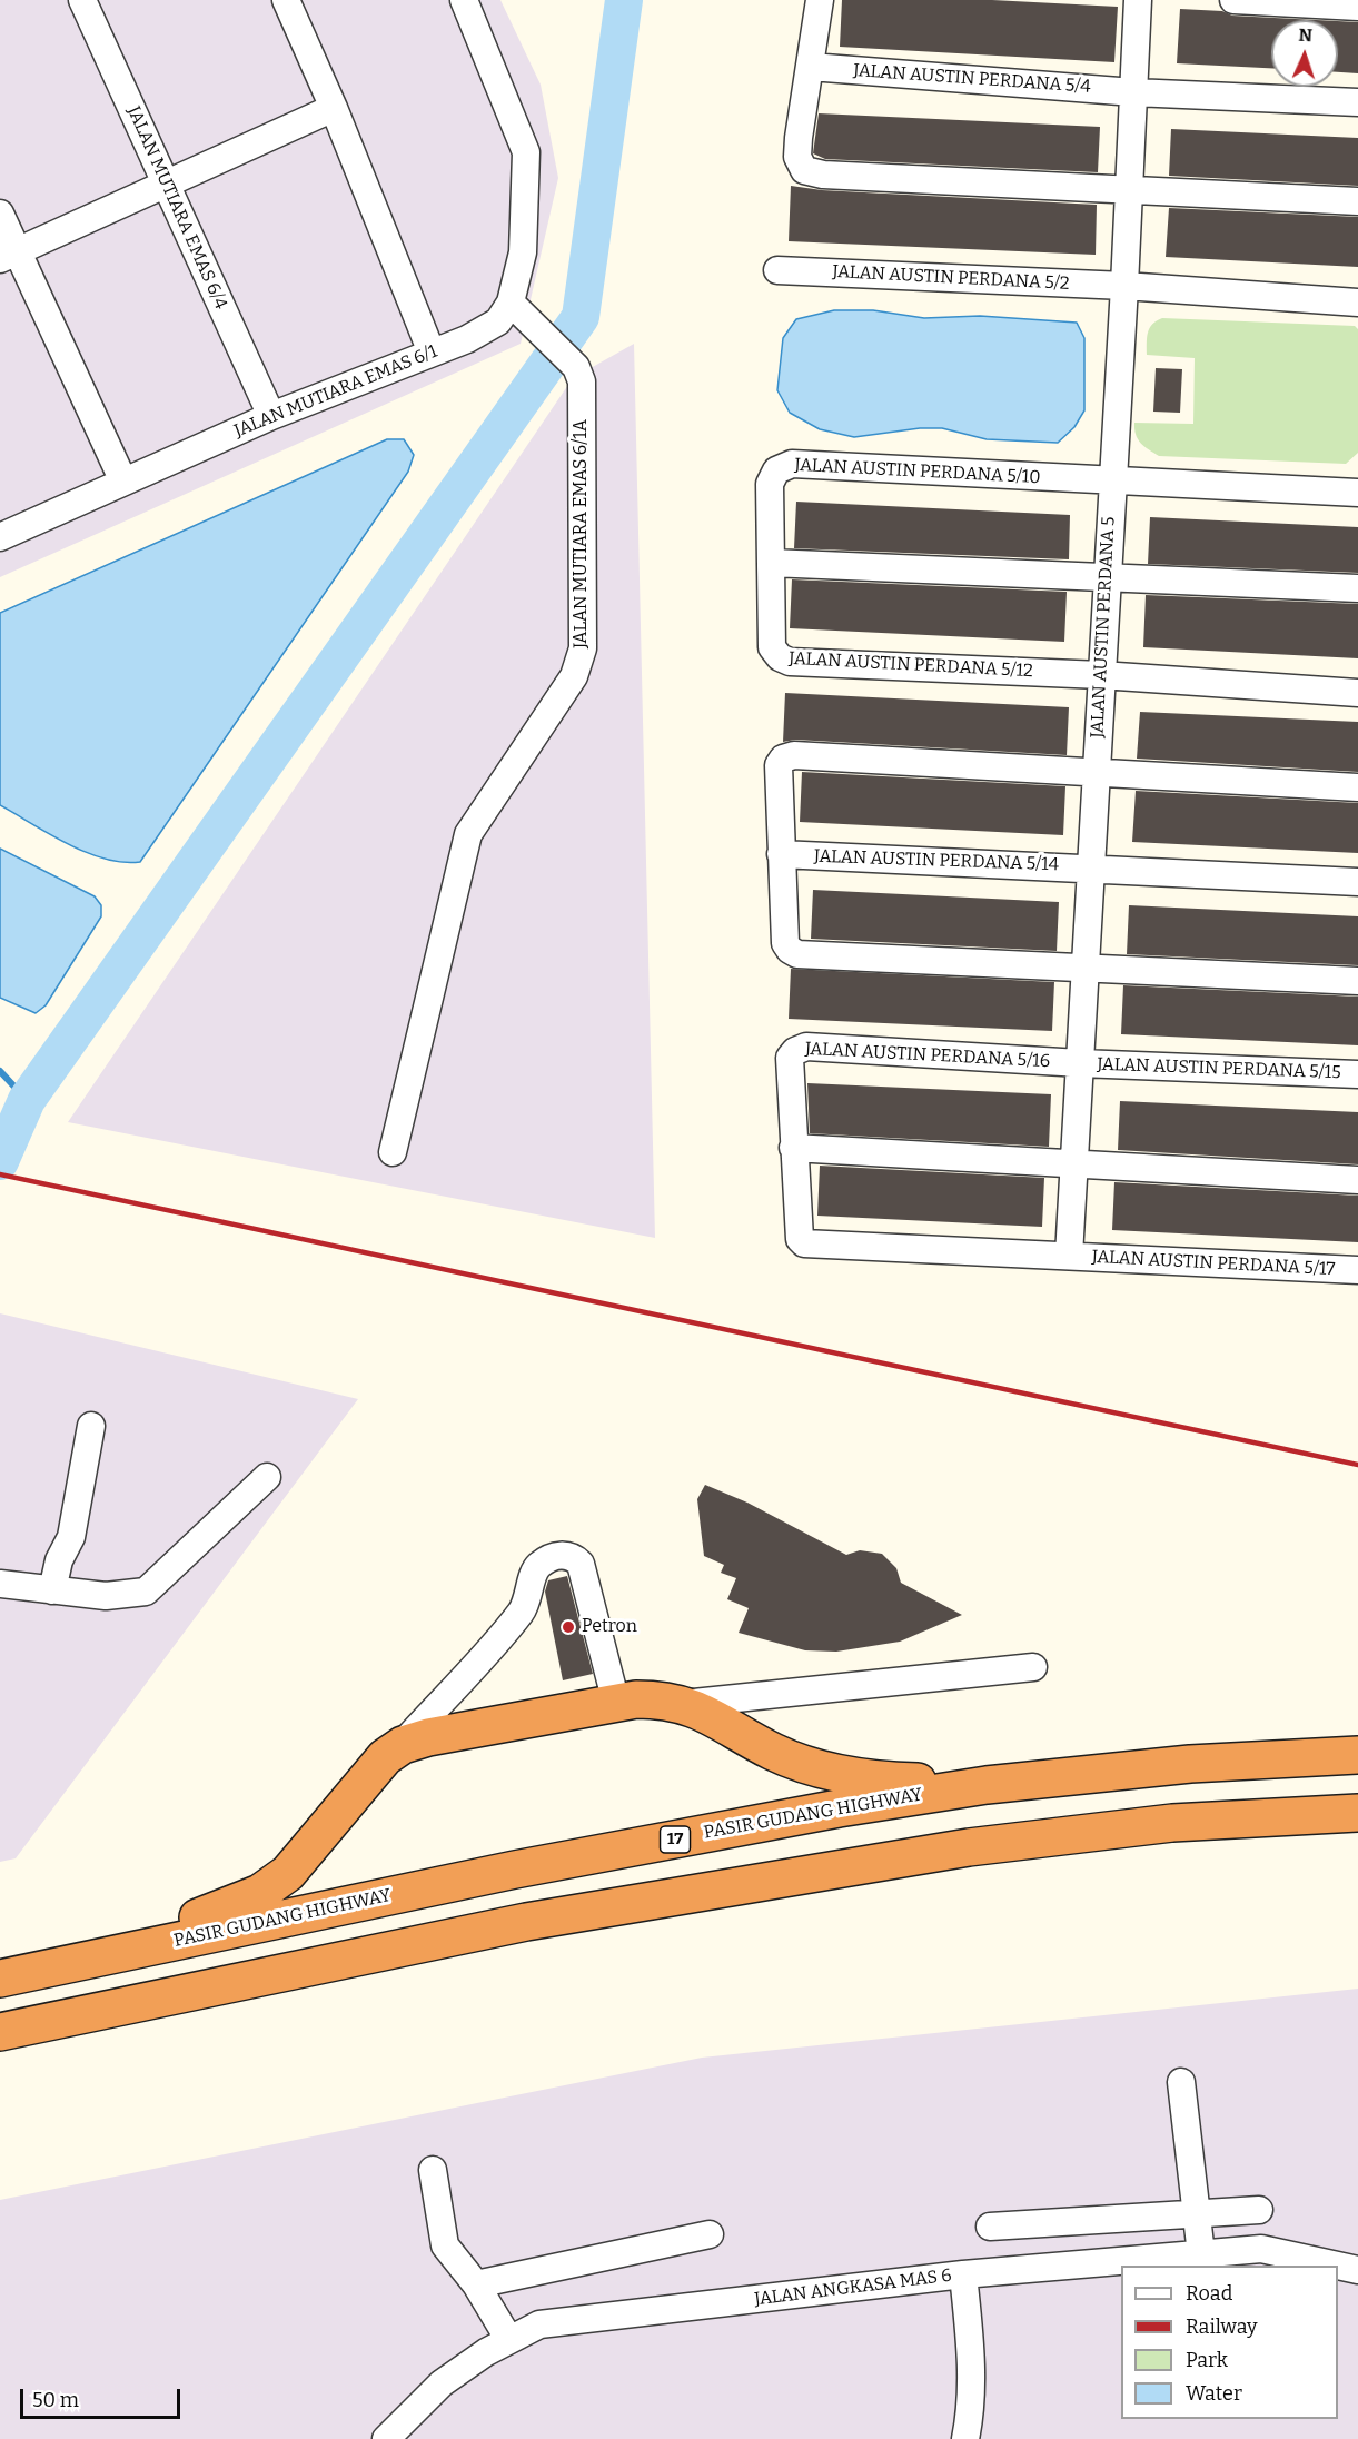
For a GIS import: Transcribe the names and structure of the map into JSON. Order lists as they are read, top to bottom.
{
  "streets": {
    "highway": ["PASIR GUDANG HIGHWAY", "17"],
    "street": [
      "JALAN AUSTIN PERDANA 5/4",
      "JALAN MUTIARA EMAS 6/4",
      "JALAN AUSTIN PERDANA 5/2",
      "JALAN MUTIARA EMAS 6/1",
      "JALAN AUSTIN PERDANA 5/10",
      "JALAN MUTIARA EMAS 6/1A",
      "JALAN AUSTIN PERDANA 5",
      "JALAN AUSTIN PERDANA 5/12",
      "JALAN AUSTIN PERDANA 5/14",
      "JALAN AUSTIN PERDANA 5/16",
      "JALAN AUSTIN PERDANA 5/15",
      "JALAN AUSTIN PERDANA 5/17",
      "JALAN ANGKASA MAS 6"
    ]
  },
  "crossings": [
    ["JALAN AUSTIN PERDANA 5/4", "JALAN AUSTIN PERDANA 5"],
    ["JALAN MUTIARA EMAS 6/4", "JALAN MUTIARA EMAS 6/1"],
    ["JALAN AUSTIN PERDANA 5/2", "JALAN AUSTIN PERDANA 5"],
    ["JALAN MUTIARA EMAS 6/1", "JALAN MUTIARA EMAS 6/1A"],
    ["JALAN AUSTIN PERDANA 5/10", "JALAN AUSTIN PERDANA 5"],
    ["JALAN AUSTIN PERDANA 5/10", "JALAN AUSTIN PERDANA 5/12"],
    ["JALAN AUSTIN PERDANA 5", "JALAN AUSTIN PERDANA 5/12"],
    ["JALAN AUSTIN PERDANA 5", "JALAN AUSTIN PERDANA 5/14"],
    ["JALAN AUSTIN PERDANA 5", "JALAN AUSTIN PERDANA 5/16"],
    ["JALAN AUSTIN PERDANA 5", "JALAN AUSTIN PERDANA 5/15"],
    ["JALAN AUSTIN PERDANA 5", "JALAN AUSTIN PERDANA 5/17"],
    ["JALAN AUSTIN PERDANA 5/16", "JALAN AUSTIN PERDANA 5/15"],
    ["JALAN AUSTIN PERDANA 5/16", "JALAN AUSTIN PERDANA 5/17"]
  ],
  "places": ["Petron"],
  "legend": [
    "Road",
    "Railway",
    "Park",
    "Water"
  ],
  "scale_bar": "50 m",
  "north": "top"
}
